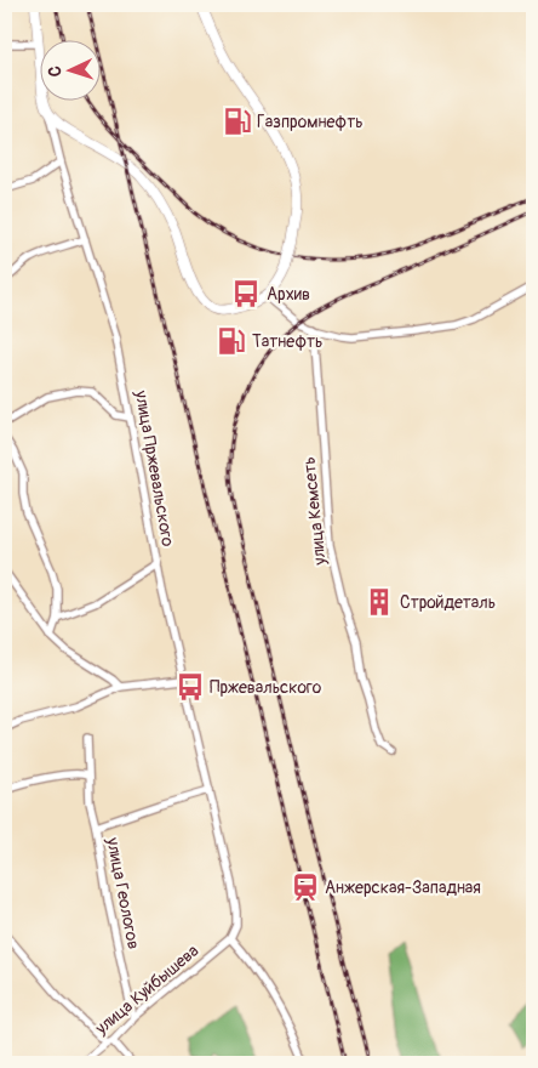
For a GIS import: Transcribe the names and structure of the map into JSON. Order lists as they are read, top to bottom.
{
  "streets": {
    "main road": ["улица Пржевальского"],
    "street": ["улица Кемсеть", "улица Геологов", "улица Куйбышева"]
  },
  "crossings": [
    ["улица Пржевальского", "улица Куйбышева"],
    ["улица Геологов", "улица Куйбышева"]
  ],
  "places": {
    "fuel station": ["Газпромнефть", "Татнефть"],
    "bus stop": ["Архив", "Пржевальского"],
    "building": ["Стройдеталь"],
    "station": ["Анжерская-Западная"]
  },
  "north": "left"
}
